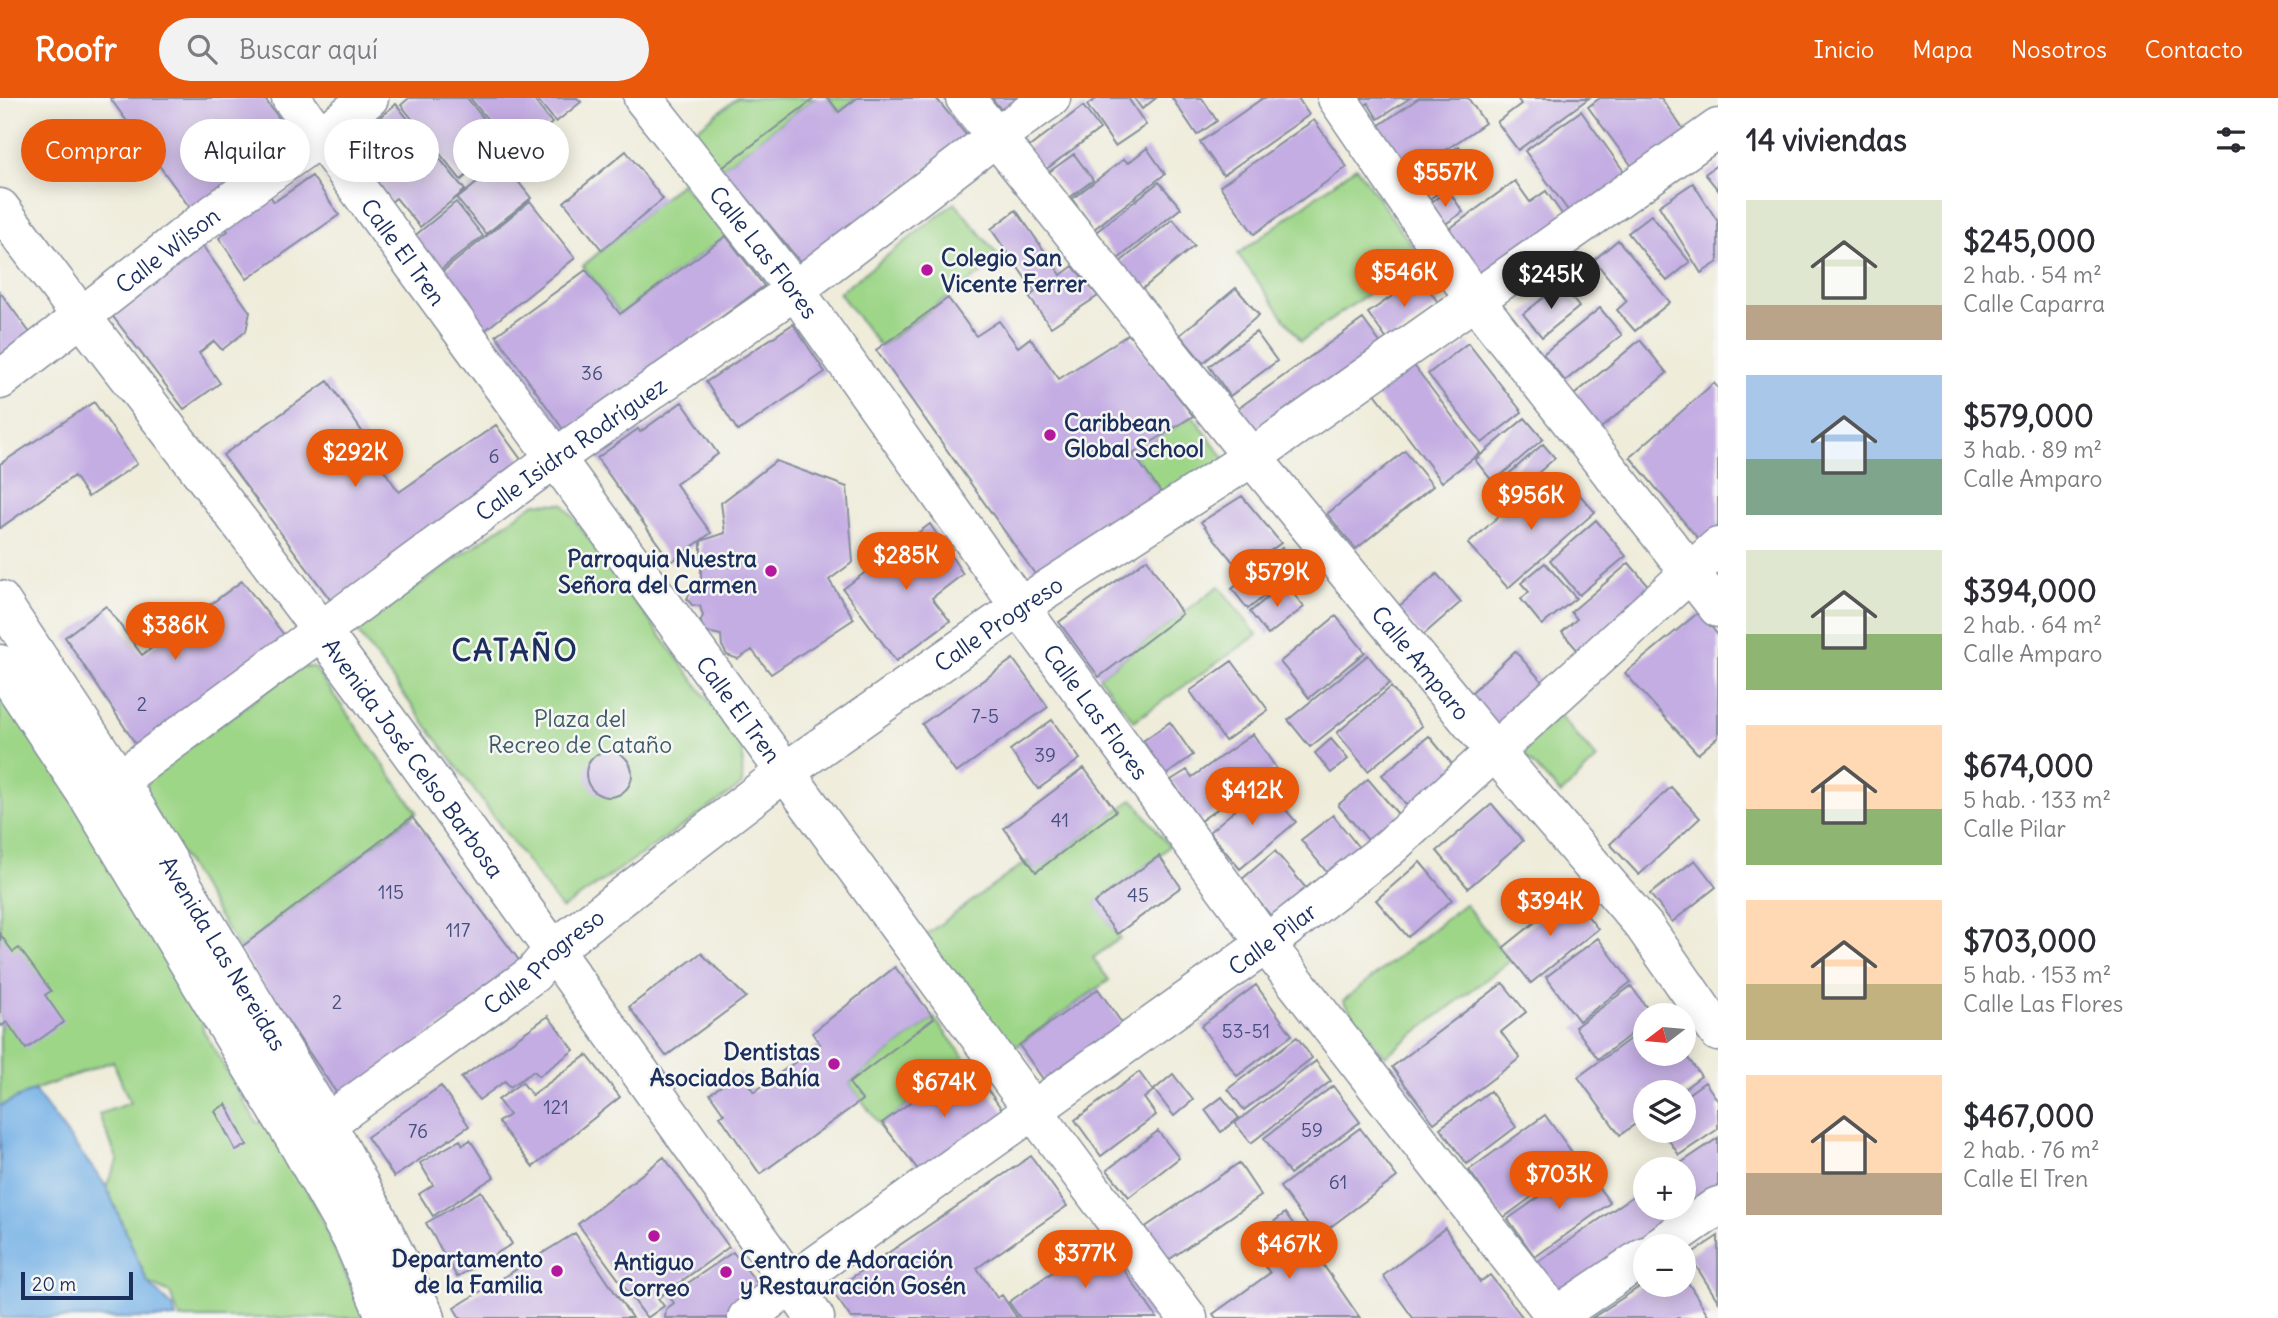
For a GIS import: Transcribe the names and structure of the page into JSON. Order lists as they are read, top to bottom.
{
  "streets": {
    "street": [
      "Calle Wilson",
      "Calle El Tren",
      "Calle Las Flores",
      "Calle Isidra Rodríguez",
      "Calle Progreso",
      "Calle Amparo",
      "Avenida José Celso Barbosa",
      "Calle Pilar",
      "Avenida Las Nereidas"
    ]
  },
  "crossings": [
    ["Calle Wilson", "Calle El Tren"],
    ["Calle Wilson", "Avenida José Celso Barbosa"],
    ["Calle El Tren", "Calle Isidra Rodríguez"],
    ["Calle El Tren", "Calle Progreso"],
    ["Calle El Tren", "Calle Pilar"],
    ["Calle Las Flores", "Calle Isidra Rodríguez"],
    ["Calle Las Flores", "Calle Progreso"],
    ["Calle Las Flores", "Calle Pilar"],
    ["Calle Isidra Rodríguez", "Calle Amparo"],
    ["Calle Isidra Rodríguez", "Avenida José Celso Barbosa"],
    ["Calle Isidra Rodríguez", "Avenida Las Nereidas"],
    ["Calle Progreso", "Calle Amparo"],
    ["Calle Progreso", "Avenida José Celso Barbosa"],
    ["Calle Progreso", "Avenida Las Nereidas"],
    ["Calle Amparo", "Calle Pilar"],
    ["Avenida José Celso Barbosa", "Calle Pilar"]
  ],
  "districts": ["CATAÑO"],
  "parks": ["Plaza del Recreo de Cataño"],
  "places": [
    "Colegio San Vicente Ferrer",
    "Caribbean Global School",
    "Parroquia Nuestra Señora del Carmen",
    "Dentistas Asociados Bahía",
    "Antiguo Correo",
    "Departamento de la Familia",
    "Centro de Adoración y Restauración Gosén"
  ],
  "house_numbers": [
    "36",
    "6",
    "2",
    "7-5",
    "39",
    "41",
    "115",
    "45",
    "117",
    "2",
    "53-51",
    "121",
    "59",
    "76",
    "61"
  ],
  "scale_bar": "20 m",
  "north": "left",
  "page": {
    "header": "Roofr",
    "search": "Buscar aquí",
    "nav": [
      "Inicio",
      "Mapa",
      "Nosotros",
      "Contacto"
    ],
    "heading": "14 viviendas",
    "chip": [
      "Comprar",
      "Alquilar",
      "Filtros",
      "Nuevo"
    ],
    "price": [
      "$557K",
      "$546K",
      "$245K",
      "$292K",
      "$956K",
      "$285K",
      "$579K",
      "$386K",
      "$412K",
      "$394K",
      "$674K",
      "$703K",
      "$467K",
      "$377K"
    ],
    "list": [
      {
        "name": "$245,000",
        "note": "2 hab. · 54 m² · Calle Caparra"
      },
      {
        "name": "$579,000",
        "note": "3 hab. · 89 m² · Calle Amparo"
      },
      {
        "name": "$394,000",
        "note": "2 hab. · 64 m² · Calle Amparo"
      },
      {
        "name": "$674,000",
        "note": "5 hab. · 133 m² · Calle Pilar"
      },
      {
        "name": "$703,000",
        "note": "5 hab. · 153 m² · Calle Las Flores"
      },
      {
        "name": "$467,000",
        "note": "2 hab. · 76 m² · Calle El Tren"
      }
    ],
    "map_buttons": ["+", "−"],
    "scale": "20 m"
  }
}
